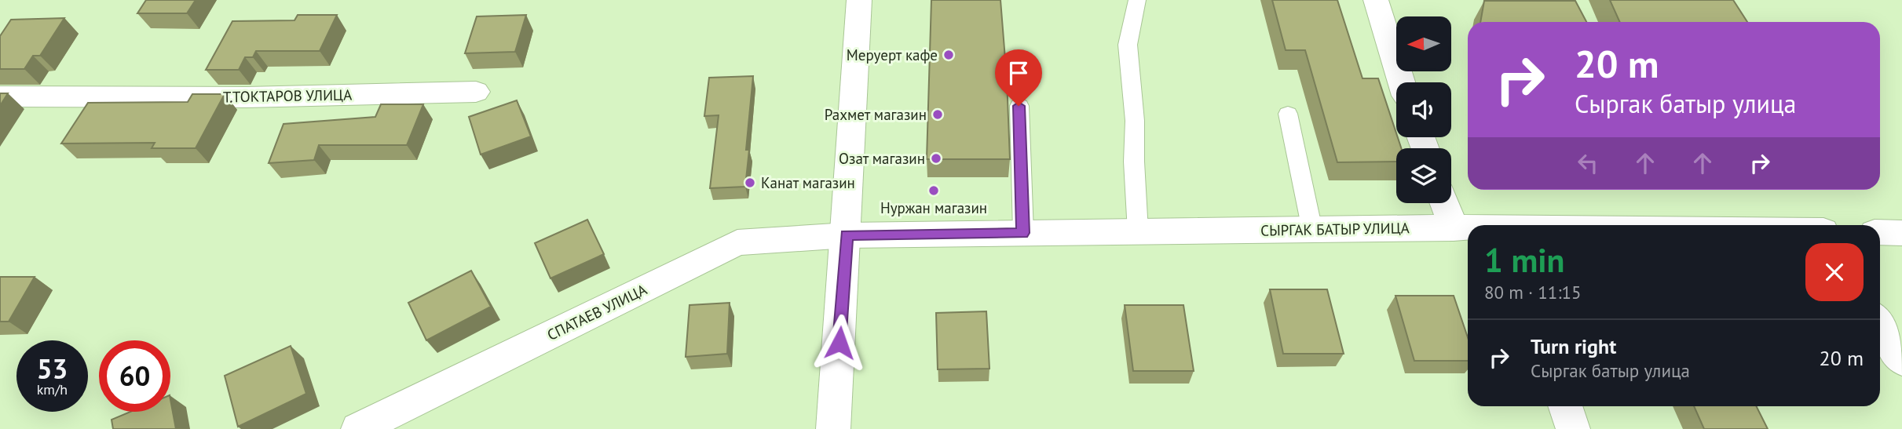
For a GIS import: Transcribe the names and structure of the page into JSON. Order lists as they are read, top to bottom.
{
  "streets": {
    "street": ["Т.ТОКТАРОВ УЛИЦА", "СЫРГАК БАТЫР УЛИЦА", "СПАТАЕВ УЛИЦА"]
  },
  "crossings": [
    ["СЫРГАК БАТЫР УЛИЦА", "СПАТАЕВ УЛИЦА"]
  ],
  "places": [
    "Меруерт кафе",
    "Рахмет магазин",
    "Озат магазин",
    "Канат магазин",
    "Нуржан магазин"
  ],
  "north": "left",
  "page": {
    "turn": ["20 m", "Сыргак батыр улица"],
    "heading": ["1 min", "80 m · 11:15"],
    "list": [
      {
        "name": "Turn right",
        "note": "Сыргак батыр улица",
        "value": "20 m"
      }
    ],
    "speed": "53 km/h",
    "limit": "60"
  }
}
